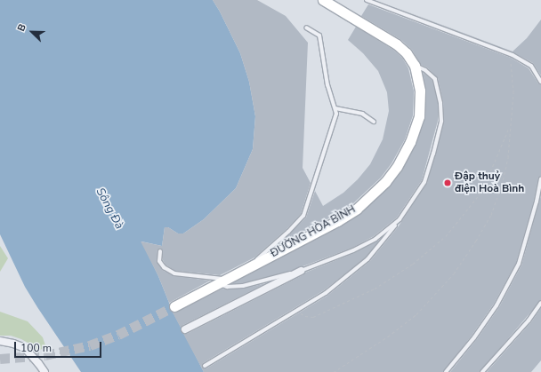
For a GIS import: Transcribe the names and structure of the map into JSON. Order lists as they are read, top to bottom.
{
  "streets": {
    "main road": ["ĐƯỜNG HÒA BÌNH"]
  },
  "water": ["Sông Đà"],
  "places": ["Đập thuỷ điện Hoà Bình"],
  "scale_bar": "100 m",
  "north": "top left"
}
